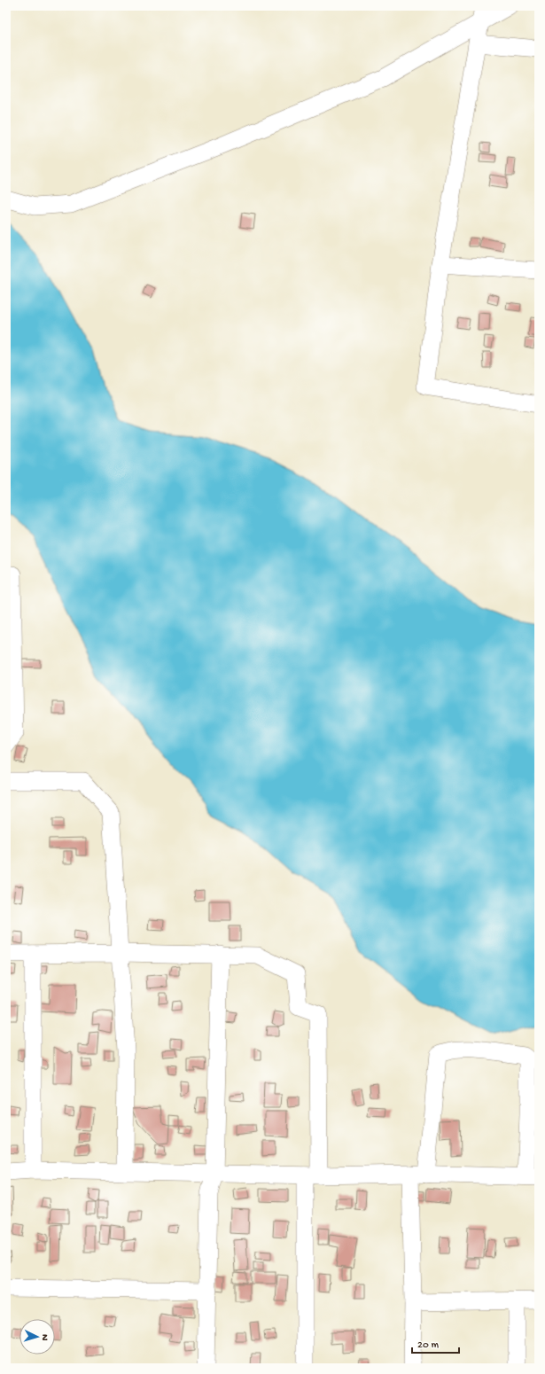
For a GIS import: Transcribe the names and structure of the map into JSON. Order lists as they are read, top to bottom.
{
  "scale_bar": "20 m",
  "north": "right"
}
